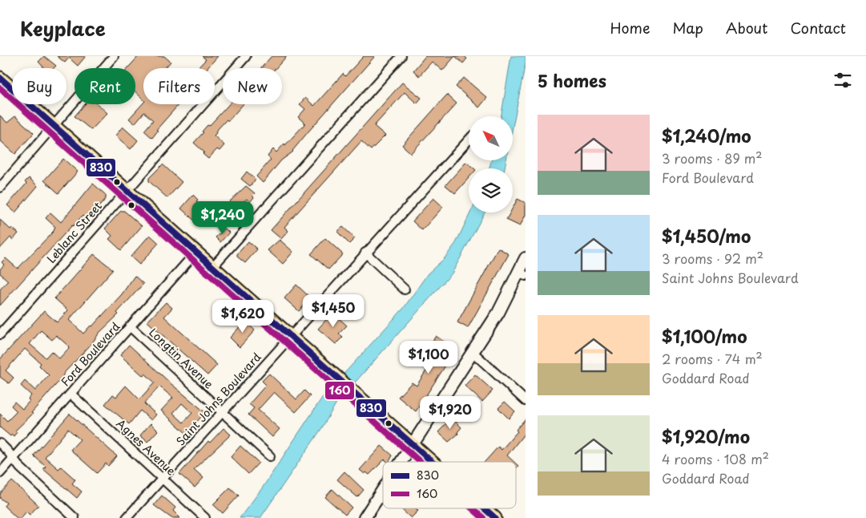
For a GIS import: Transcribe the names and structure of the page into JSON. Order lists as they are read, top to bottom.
{
  "streets": {
    "street": [
      "Leblanc Street",
      "Ford Boulevard",
      "Longtin Avenue",
      "Saint Johns Boulevard",
      "Agnes Avenue"
    ]
  },
  "crossings": [
    ["Ford Boulevard", "Longtin Avenue"],
    ["Ford Boulevard", "Agnes Avenue"],
    ["Longtin Avenue", "Saint Johns Boulevard"],
    ["Saint Johns Boulevard", "Agnes Avenue"]
  ],
  "lines": ["transit line 830", "transit line 160"],
  "legend": ["830", "160"],
  "north": "top left",
  "page": {
    "header": "Keyplace",
    "nav": [
      "Home",
      "Map",
      "About",
      "Contact"
    ],
    "heading": "5 homes",
    "chip": [
      "Buy",
      "Rent",
      "Filters",
      "New"
    ],
    "list": [
      {
        "name": "$1,240/mo",
        "note": "3 rooms · 89 m² · Ford Boulevard"
      },
      {
        "name": "$1,450/mo",
        "note": "3 rooms · 92 m² · Saint Johns Boulevard"
      },
      {
        "name": "$1,100/mo",
        "note": "2 rooms · 74 m² · Goddard Road"
      },
      {
        "name": "$1,920/mo",
        "note": "4 rooms · 108 m² · Goddard Road"
      }
    ],
    "price": [
      "$1,240",
      "$1,450",
      "$1,620",
      "$1,100",
      "$1,920"
    ]
  }
}
